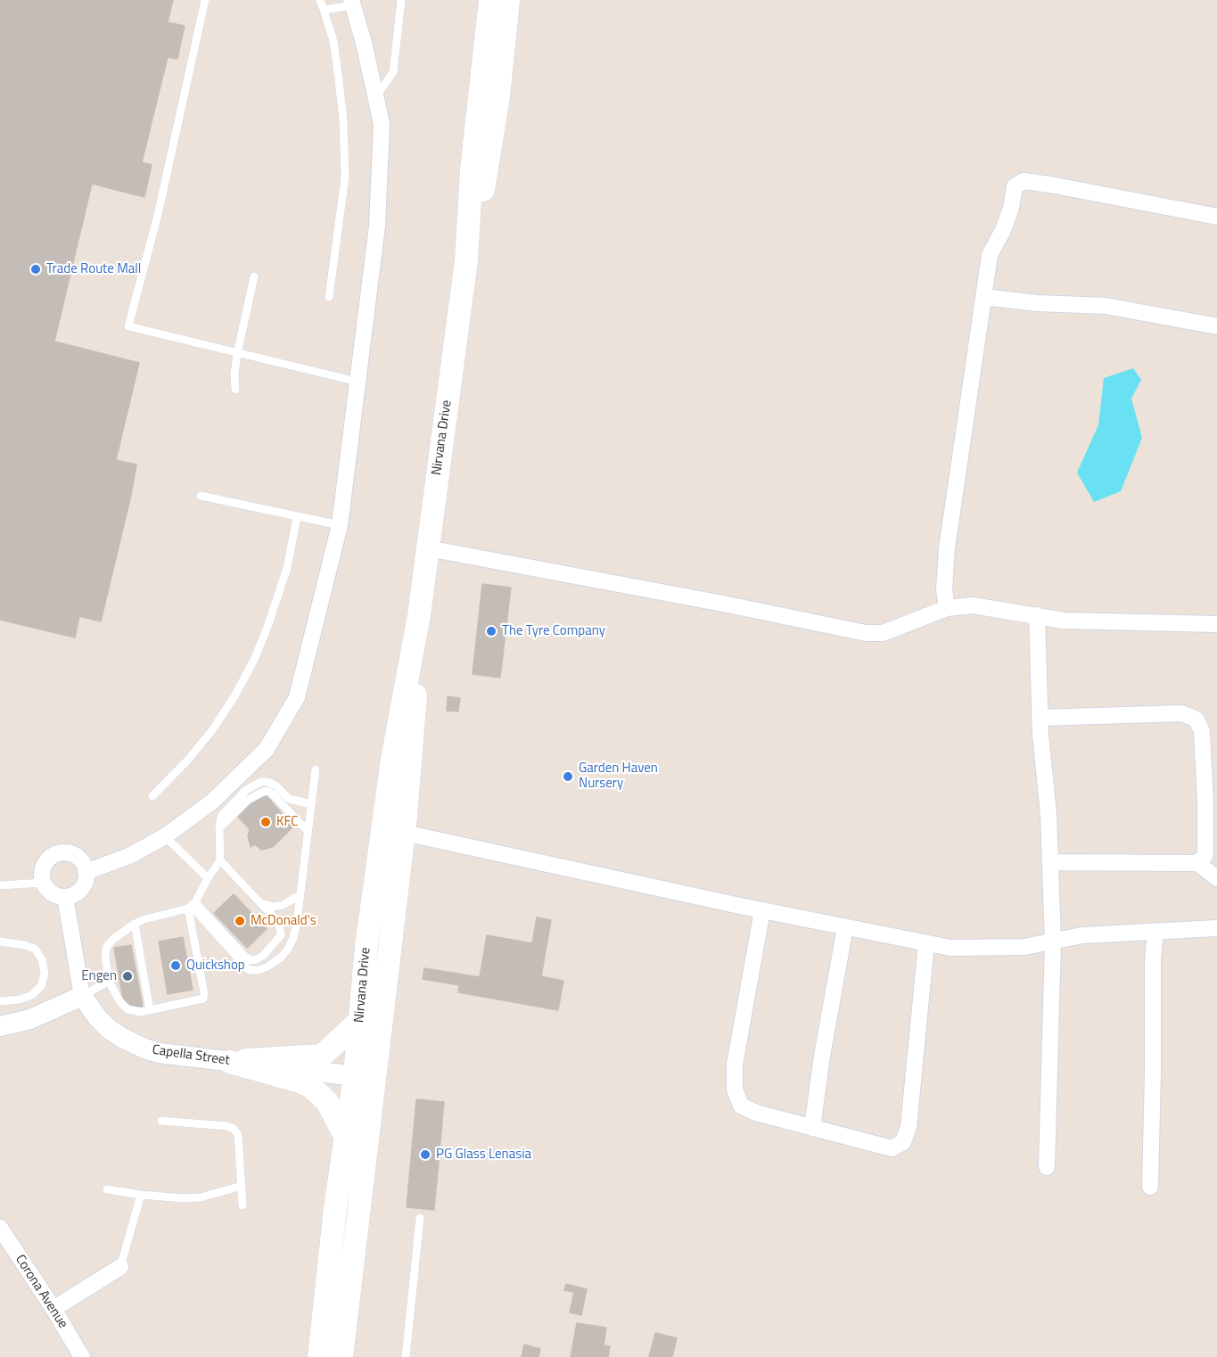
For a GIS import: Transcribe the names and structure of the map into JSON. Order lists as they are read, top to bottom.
{
  "streets": {
    "main road": ["Nirvana Drive"],
    "street": ["Capella Street", "Corona Avenue"]
  },
  "crossings": [
    ["Nirvana Drive", "Capella Street"]
  ],
  "places": [
    "Trade Route Mall",
    "The Tyre Company",
    "Garden Haven Nursery",
    "KFC",
    "McDonald's",
    "Quickshop",
    "Engen",
    "PG Glass Lenasia"
  ]
}
